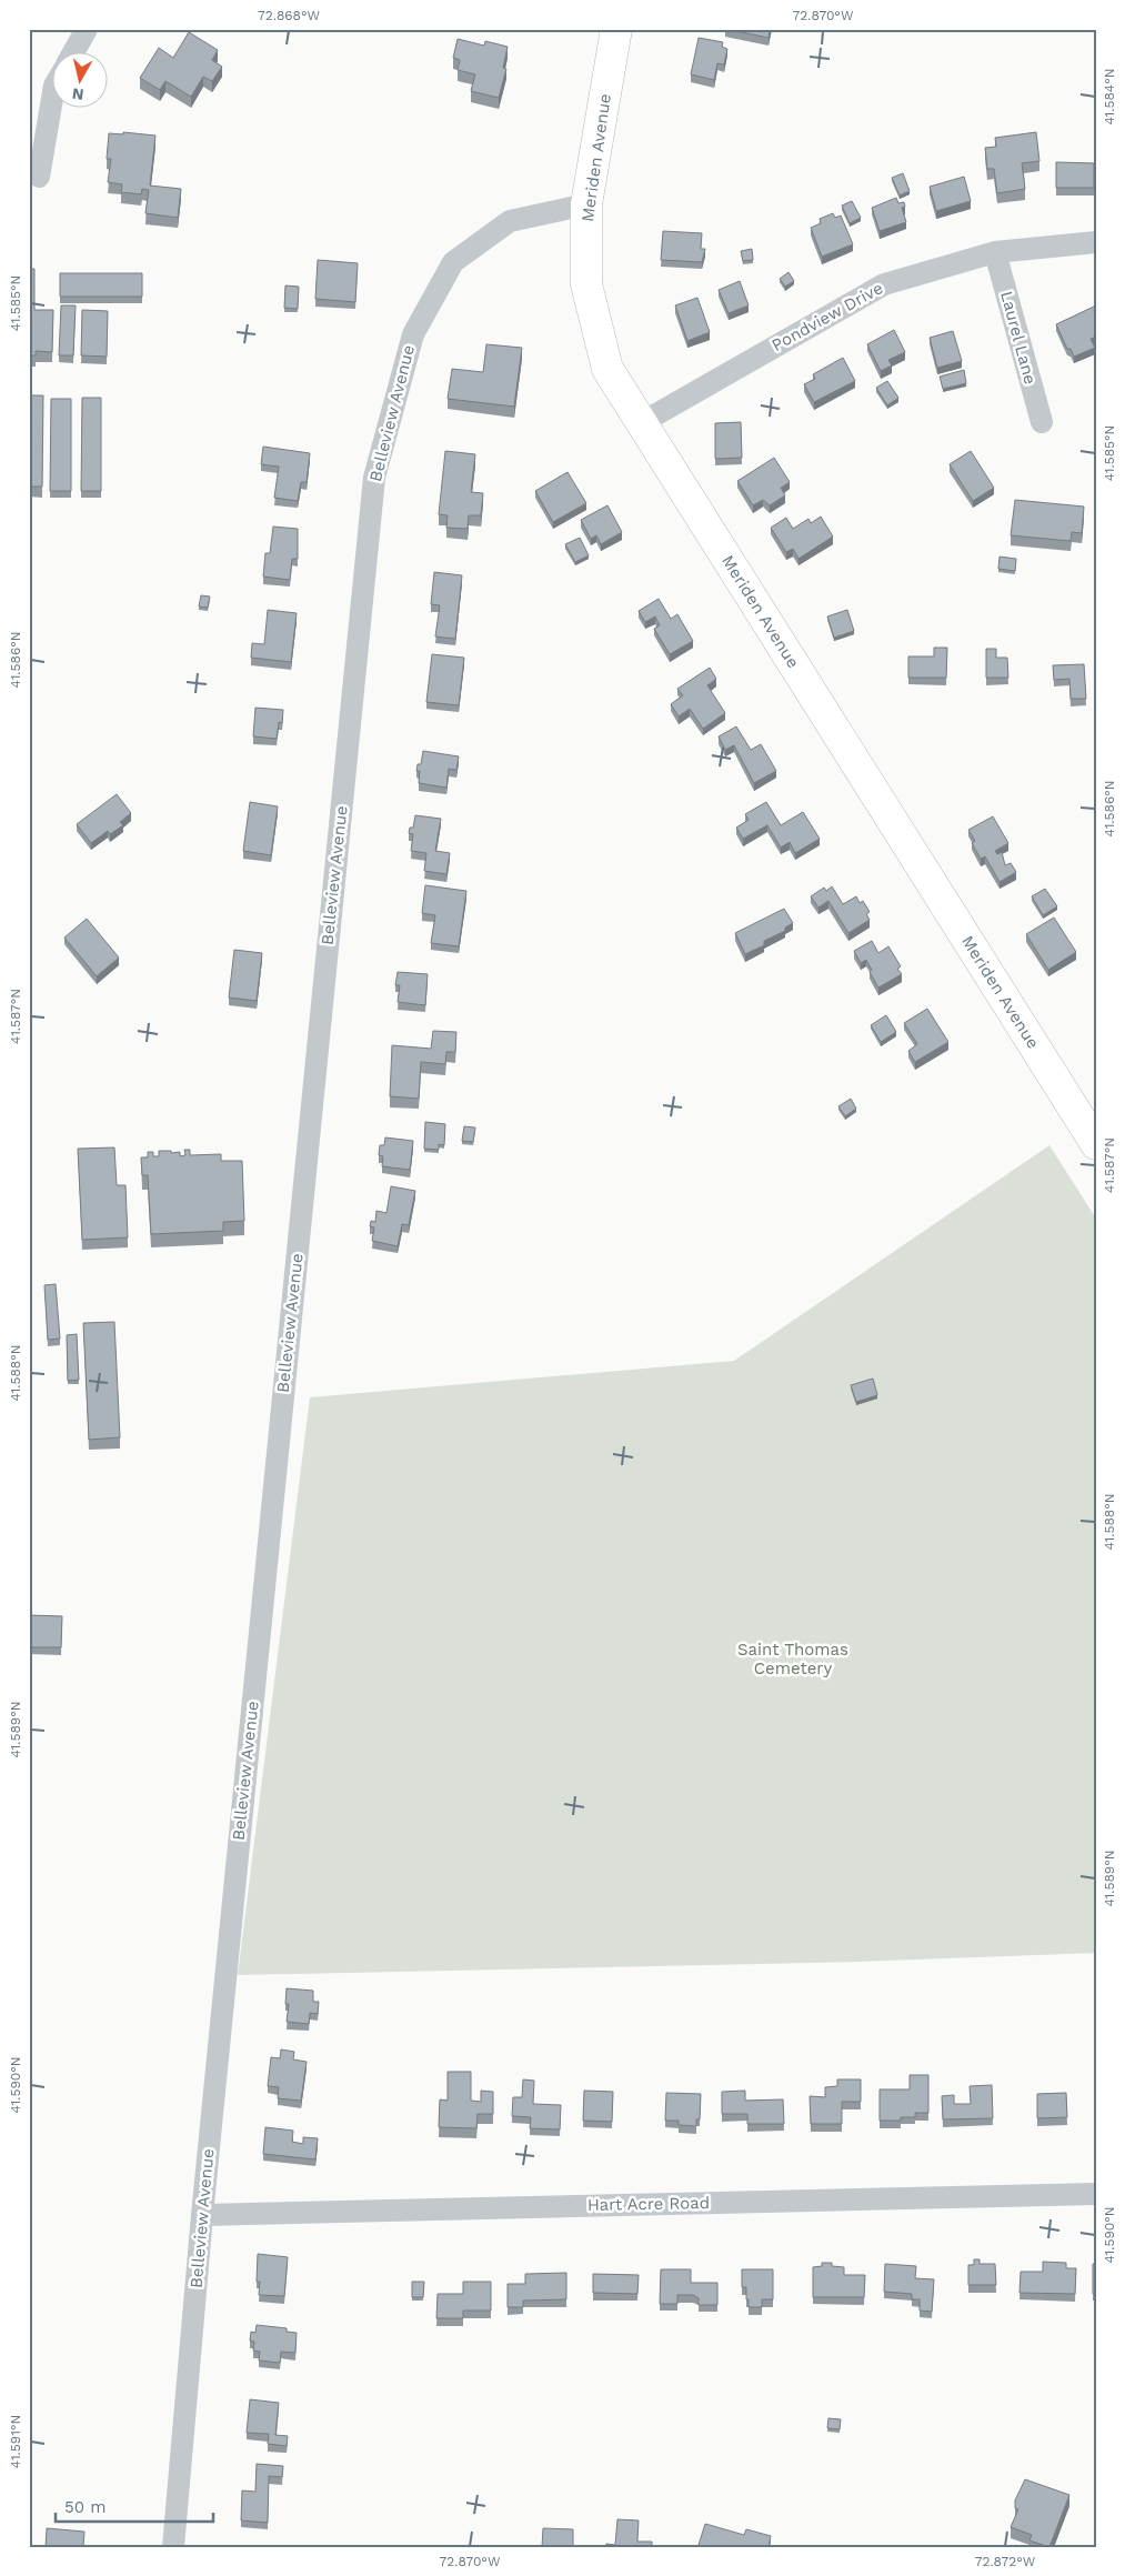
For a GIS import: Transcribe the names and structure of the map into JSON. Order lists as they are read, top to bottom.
{
  "streets": {
    "main road": ["Meriden Avenue"],
    "street": [
      "Pondview Drive",
      "Laurel Lane",
      "Belleview Avenue",
      "Hart Acre Road"
    ]
  },
  "crossings": [
    ["Meriden Avenue", "Pondview Drive"],
    ["Meriden Avenue", "Belleview Avenue"],
    ["Pondview Drive", "Laurel Lane"],
    ["Belleview Avenue", "Hart Acre Road"]
  ],
  "parks": ["Saint Thomas Cemetery"],
  "scale_bar": "50 m",
  "north": "bottom",
  "coordinates": [
    "72.868°W",
    "72.870°W",
    "41.584°N",
    "41.585°N",
    "41.586°N",
    "41.587°N",
    "41.588°N",
    "41.589°N",
    "41.590°N",
    "41.591°N",
    "72.872°W"
  ]
}
